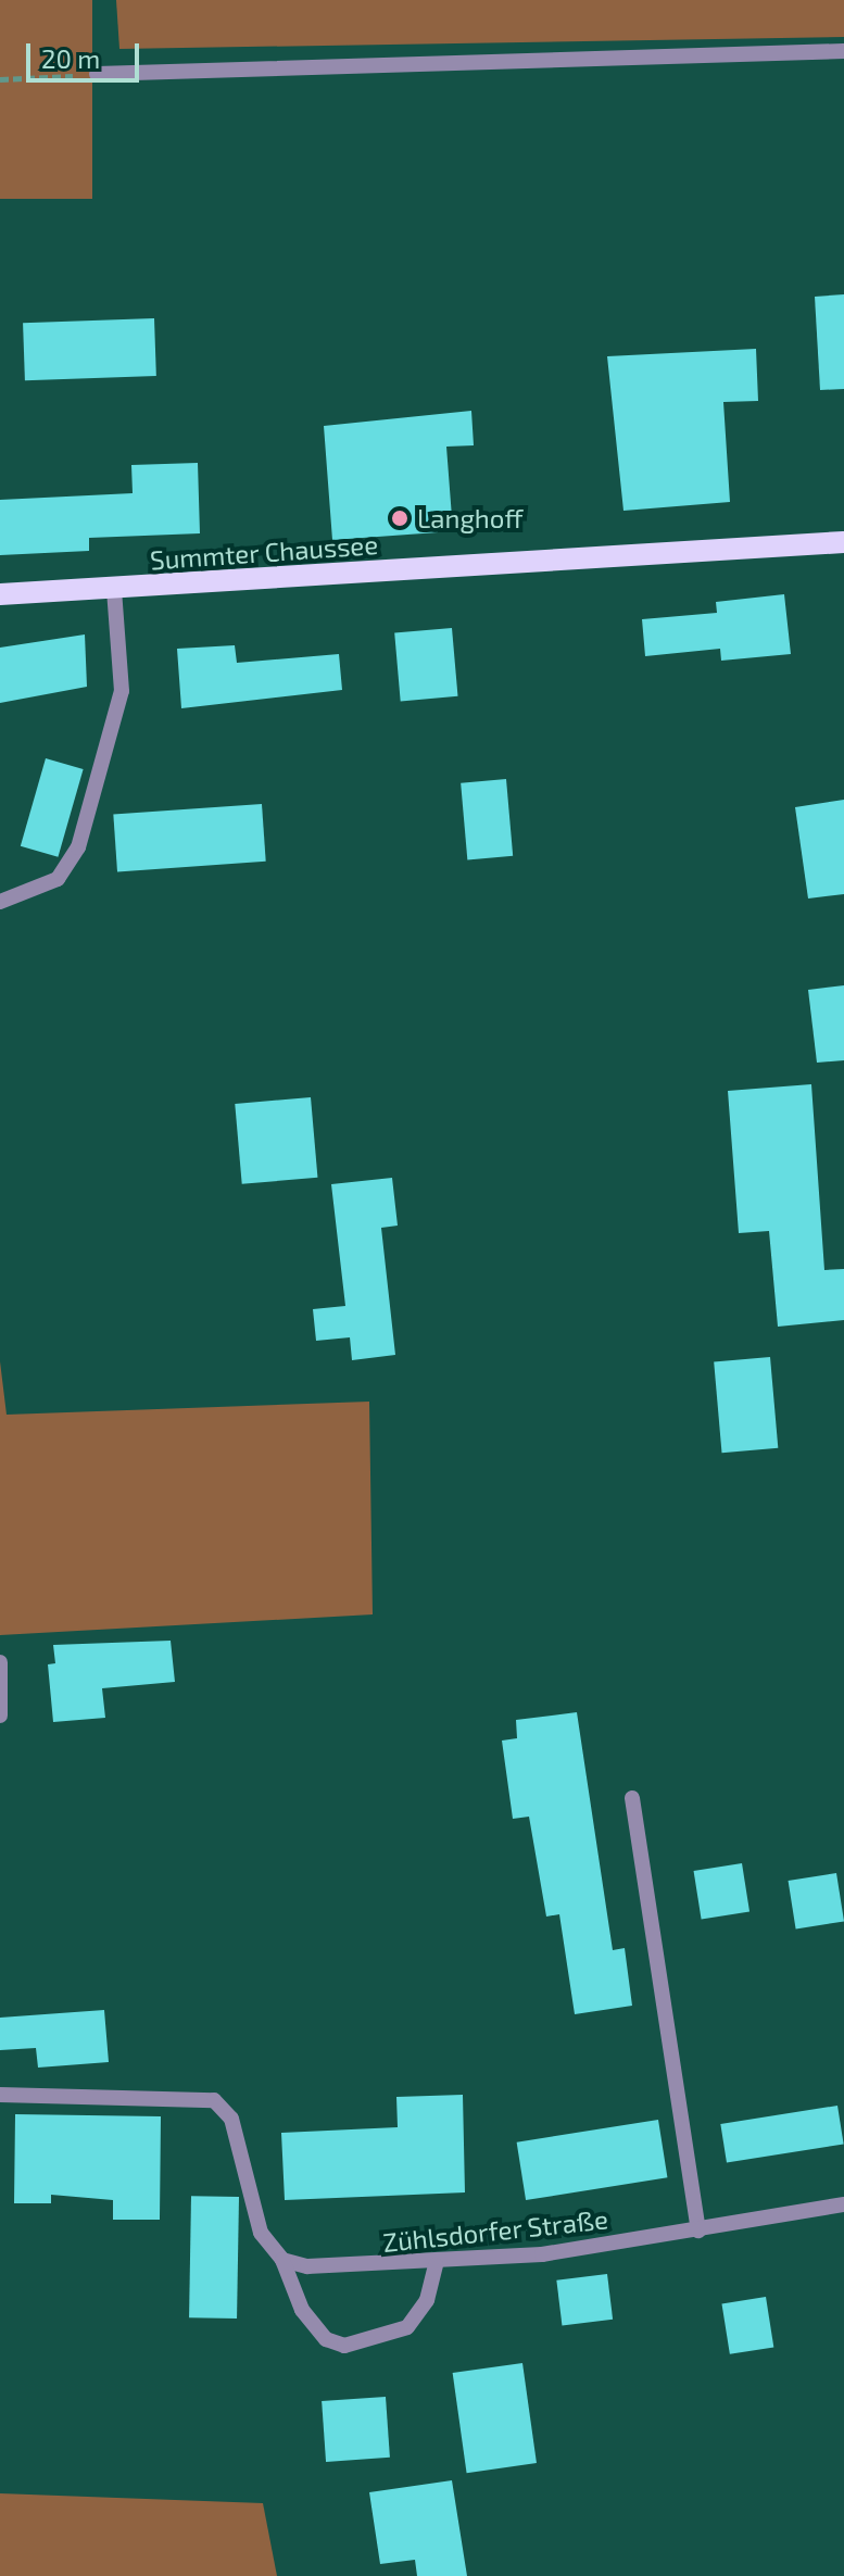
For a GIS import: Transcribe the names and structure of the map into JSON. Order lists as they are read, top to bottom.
{
  "streets": {
    "main road": ["Summter Chaussee"],
    "street": ["Zühlsdorfer Straße"]
  },
  "places": ["Langhoff"],
  "scale_bar": "20 m"
}
